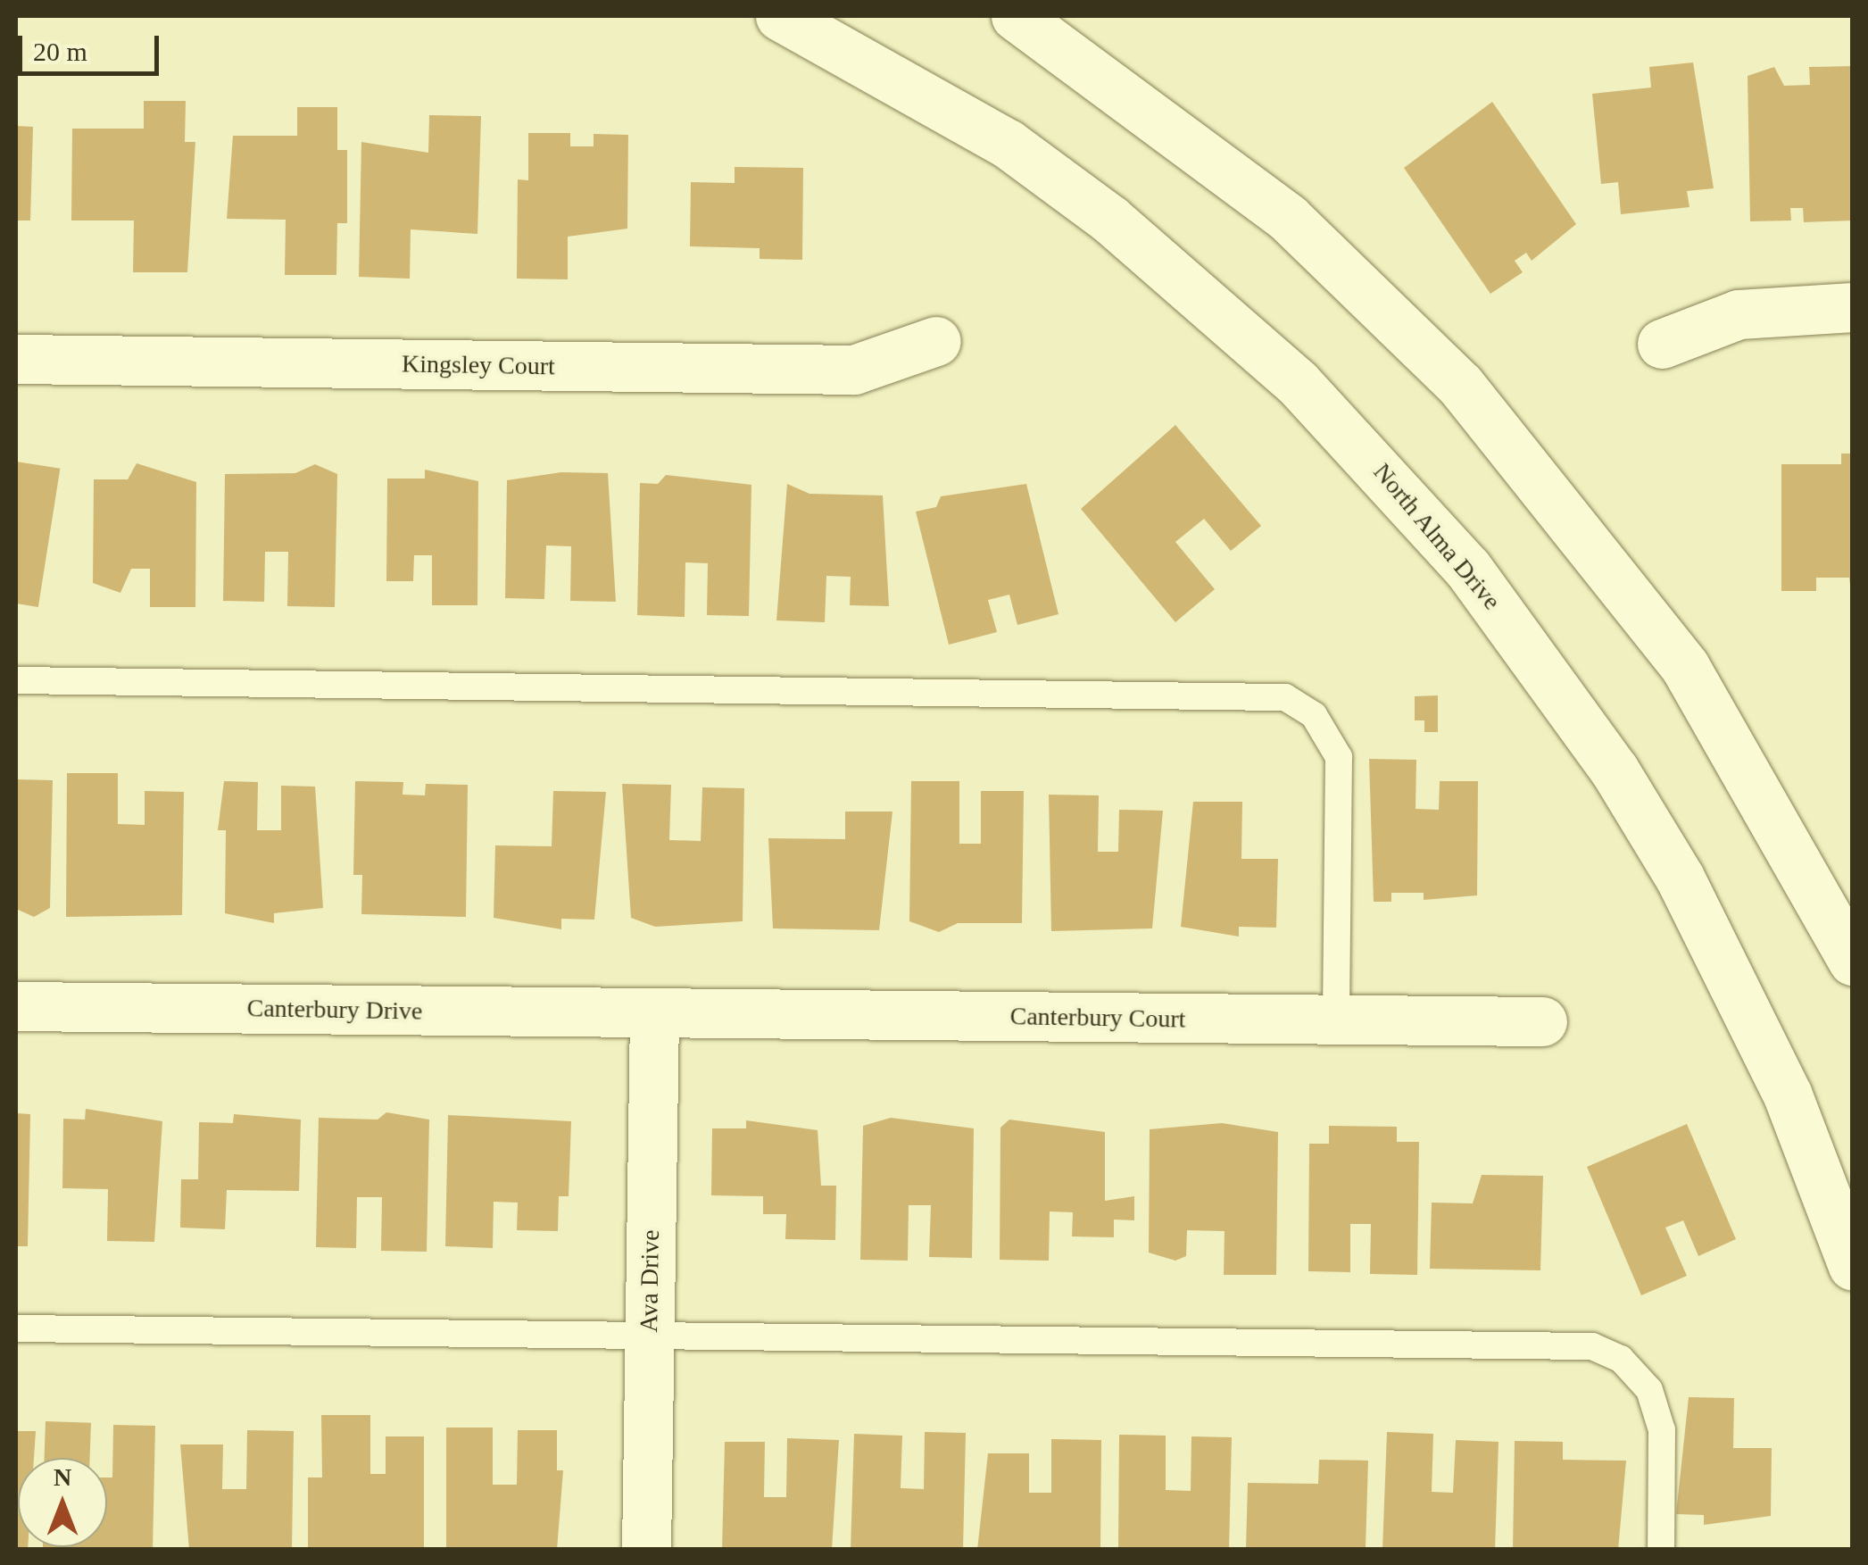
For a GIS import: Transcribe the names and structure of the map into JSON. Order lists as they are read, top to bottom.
{
  "streets": {
    "street": [
      "Kingsley Court",
      "North Alma Drive",
      "Canterbury Drive",
      "Canterbury Court",
      "Ava Drive"
    ]
  },
  "crossings": [
    ["Canterbury Drive", "Canterbury Court"],
    ["Canterbury Drive", "Ava Drive"],
    ["Canterbury Court", "Ava Drive"]
  ],
  "scale_bar": "20 m",
  "north": "top"
}
